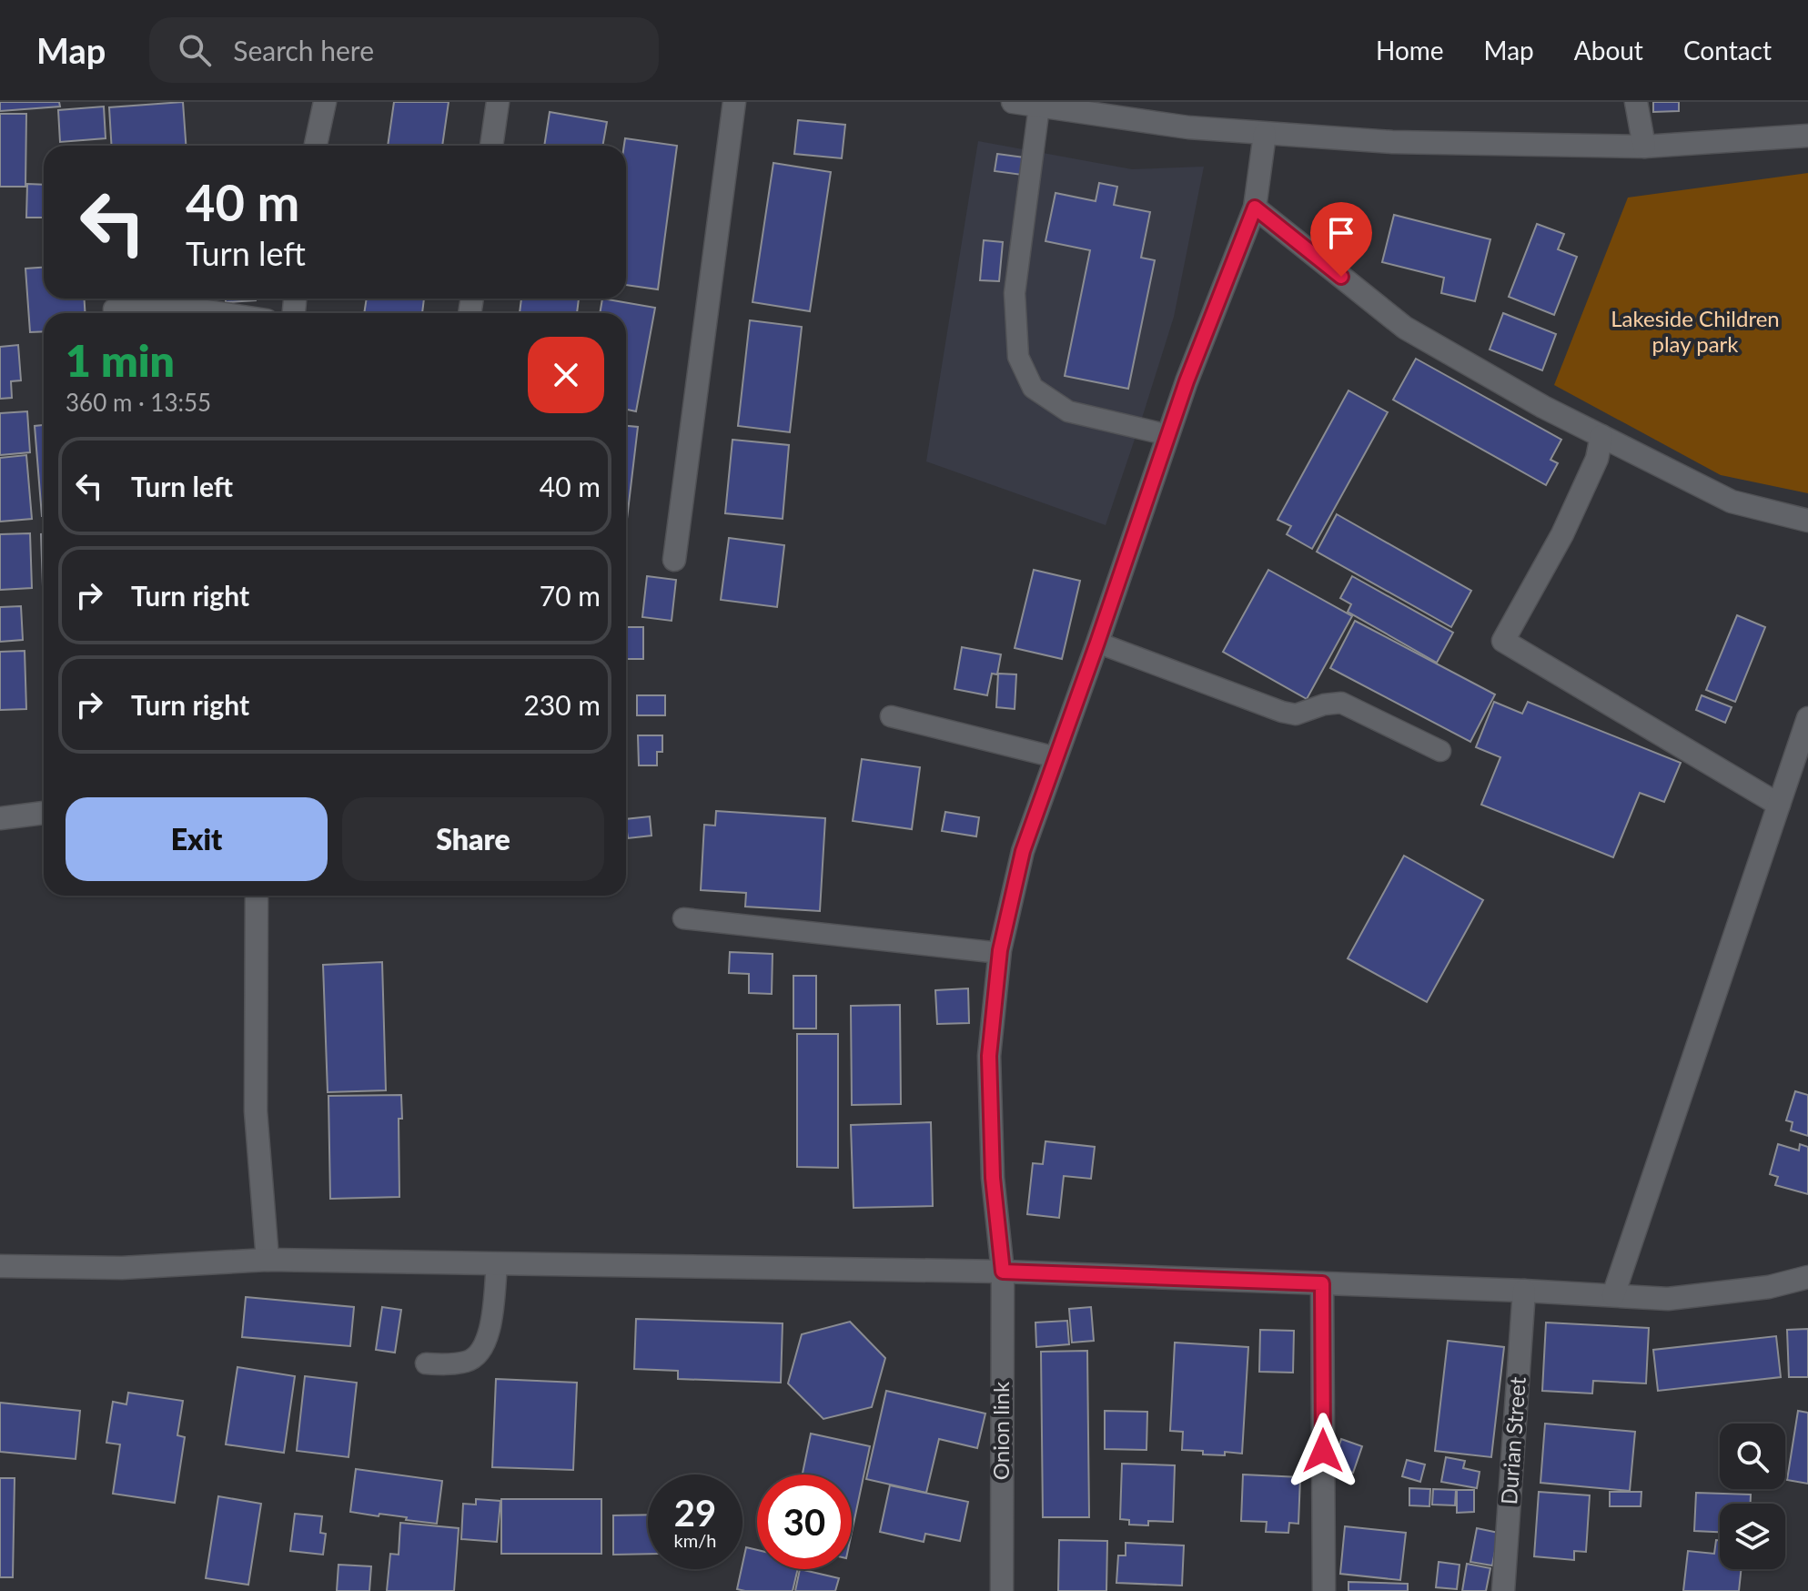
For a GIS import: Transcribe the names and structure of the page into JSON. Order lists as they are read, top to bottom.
{
  "streets": {
    "street": ["Onion link", "Durian Street"]
  },
  "parks": ["Lakeside Children play park"],
  "page": {
    "header": "Map",
    "search": "Search here",
    "nav": [
      "Home",
      "Map",
      "About",
      "Contact"
    ],
    "turn": ["40 m", "Turn left"],
    "heading": ["1 min", "360 m · 13:55"],
    "list": [
      {
        "name": "Turn left",
        "value": "40 m"
      },
      {
        "name": "Turn right",
        "value": "70 m"
      },
      {
        "name": "Turn right",
        "value": "230 m"
      }
    ],
    "buttons": ["Exit", "Share"],
    "speed": "29 km/h",
    "limit": "30"
  }
}
